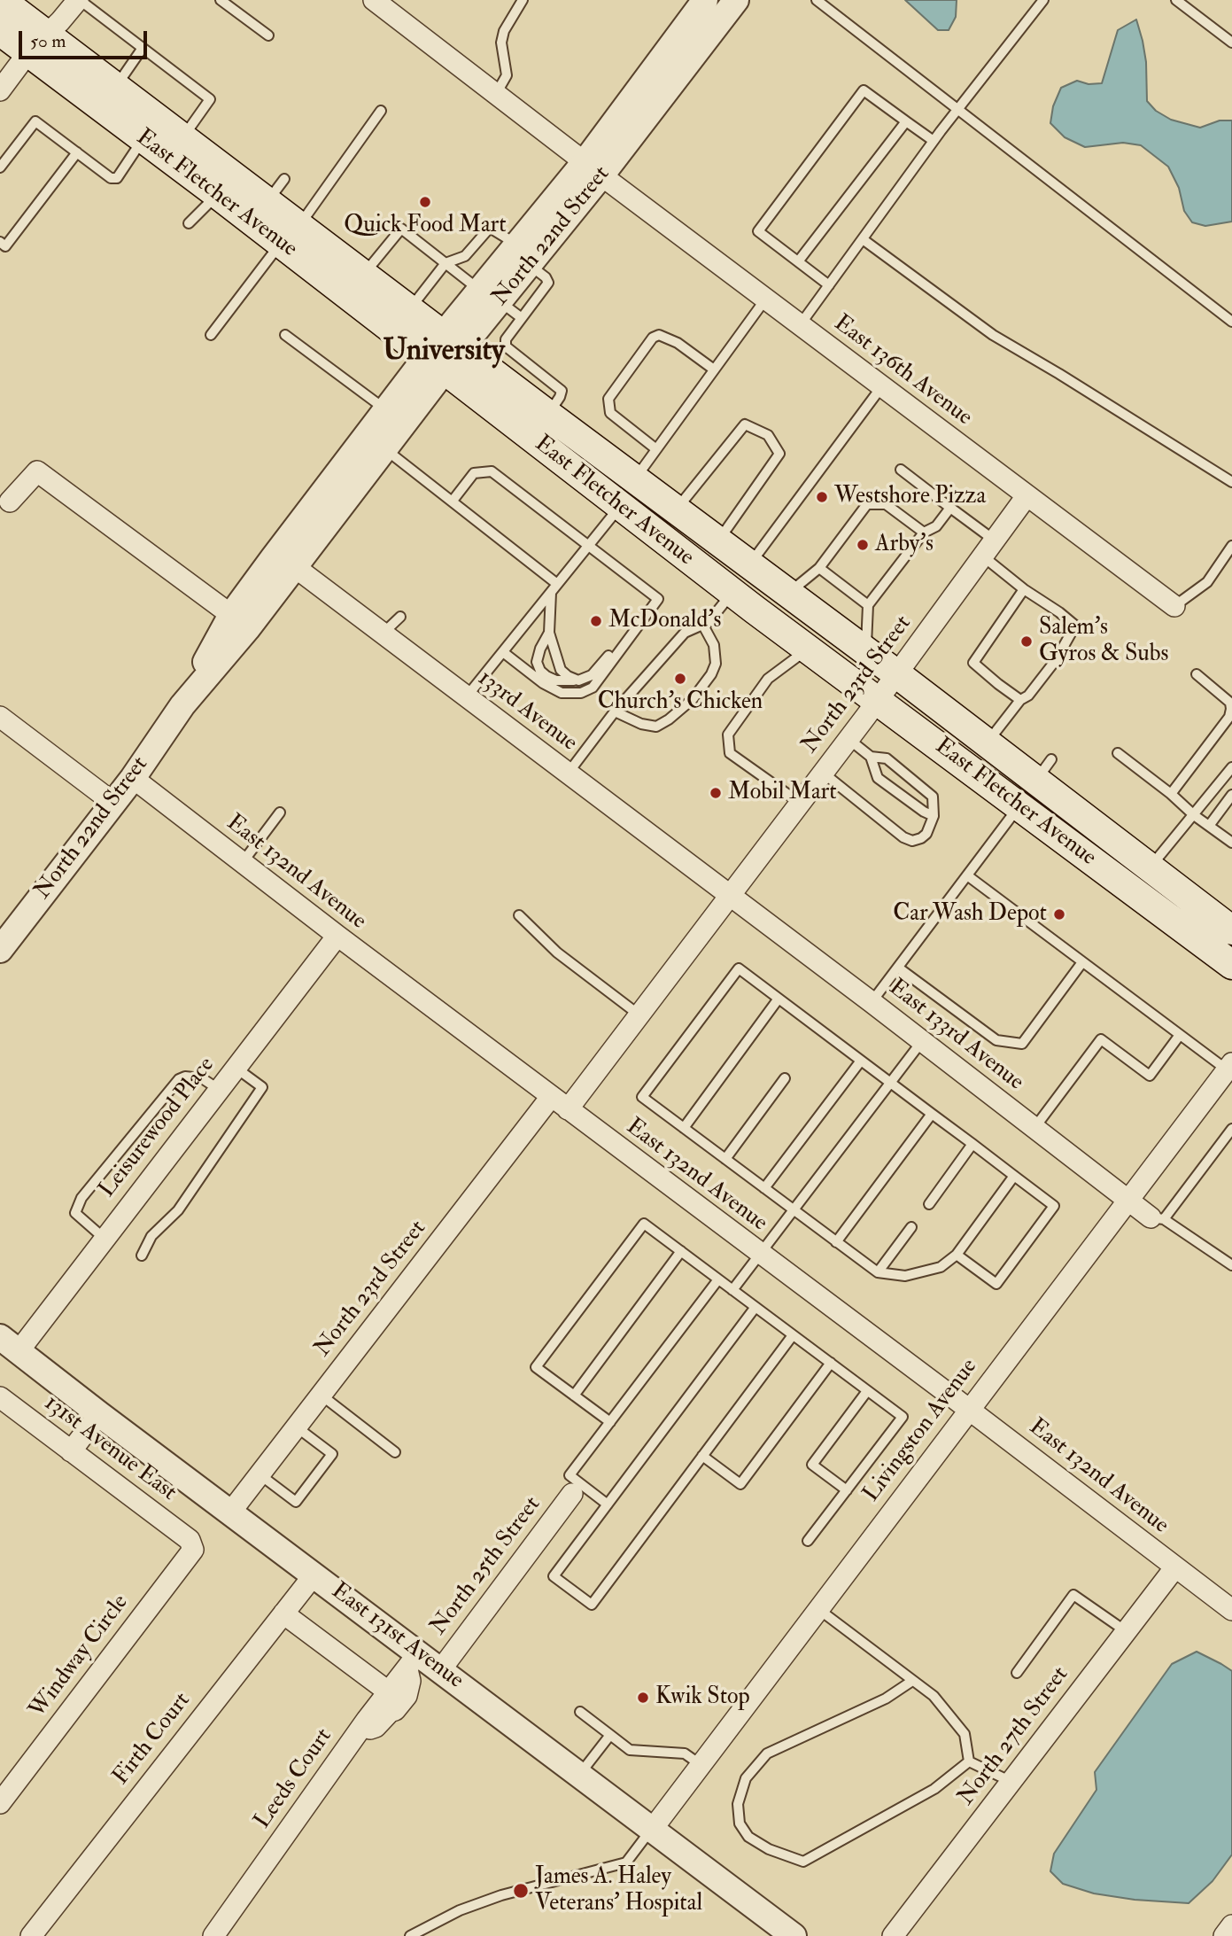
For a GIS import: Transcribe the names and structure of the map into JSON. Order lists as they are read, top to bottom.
{
  "streets": {
    "main road": ["East Fletcher Avenue"],
    "street": [
      "North 22nd Street",
      "East 136th Avenue",
      "North 23rd Street",
      "133rd Avenue",
      "East 132nd Avenue",
      "East 133rd Avenue",
      "Leisurewood Place",
      "Livingston Avenue",
      "131st Avenue East",
      "North 25th Street",
      "East 131st Avenue",
      "Windway Circle",
      "North 27th Street",
      "Firth Court",
      "Leeds Court"
    ]
  },
  "crossings": [
    ["East Fletcher Avenue", "North 22nd Street"],
    ["East Fletcher Avenue", "North 23rd Street"],
    ["North 22nd Street", "East 136th Avenue"],
    ["North 22nd Street", "133rd Avenue"],
    ["North 22nd Street", "East 132nd Avenue"],
    ["East 136th Avenue", "North 23rd Street"],
    ["North 23rd Street", "133rd Avenue"],
    ["North 23rd Street", "East 132nd Avenue"],
    ["North 23rd Street", "East 133rd Avenue"],
    ["North 23rd Street", "East 131st Avenue"],
    ["133rd Avenue", "East 133rd Avenue"],
    ["East 132nd Avenue", "Leisurewood Place"],
    ["East 132nd Avenue", "Livingston Avenue"],
    ["East 132nd Avenue", "North 27th Street"],
    ["East 133rd Avenue", "Livingston Avenue"],
    ["Leisurewood Place", "East 131st Avenue"],
    ["Livingston Avenue", "East 131st Avenue"],
    ["131st Avenue East", "Windway Circle"],
    ["North 25th Street", "East 131st Avenue"],
    ["East 131st Avenue", "Firth Court"],
    ["East 131st Avenue", "Leeds Court"]
  ],
  "districts": ["University"],
  "places": [
    "Quick Food Mart",
    "Westshore Pizza",
    "Arby's",
    "McDonald's",
    "Salem's Gyros & Subs",
    "Church's Chicken",
    "Mobil Mart",
    "Car Wash Depot",
    "Kwik Stop",
    "James A. Haley Veterans' Hospital"
  ],
  "scale_bar": "50 m"
}
